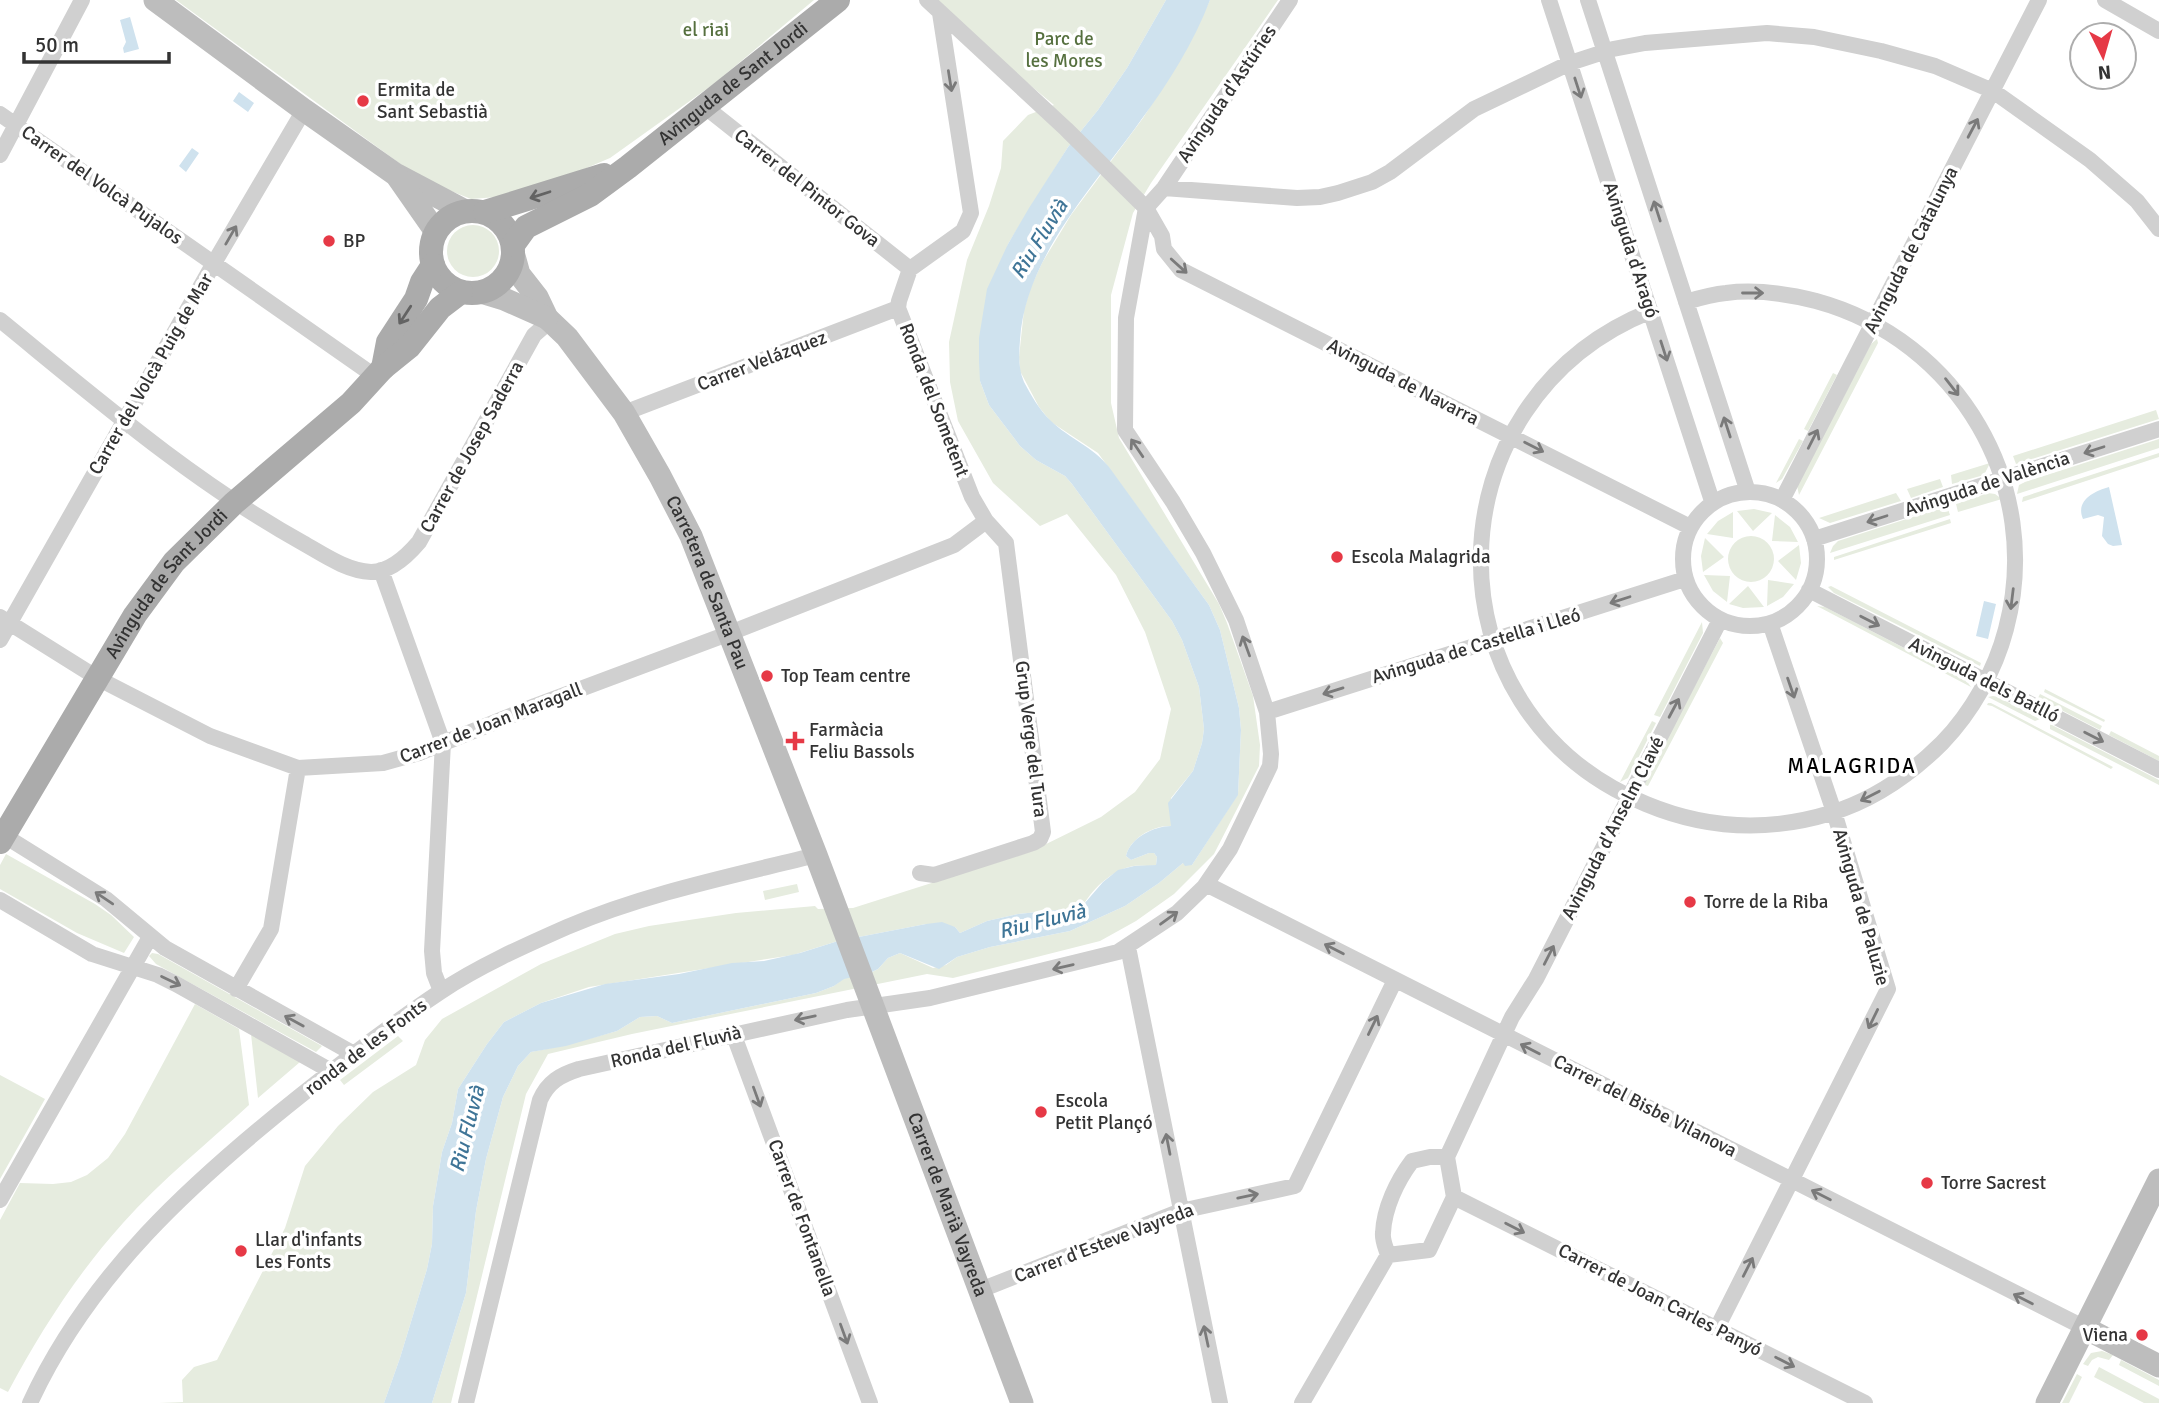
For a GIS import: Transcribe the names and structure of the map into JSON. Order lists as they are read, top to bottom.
{
  "streets": {
    "main road": ["Avinguda de Sant Jordi", "Carretera de Santa Pau", "Carrer de Marià Vayreda"],
    "street": [
      "Avinguda d'Astúries",
      "Carrer del Volcà Pujalos",
      "Carrer del Pintor Gova",
      "Avinguda d'Aragó",
      "Avinguda de Catalunya",
      "Carrer Velázquez",
      "Carrer del Volcà Puig de Mar",
      "Avinguda de Navarra",
      "Ronda del Sometent",
      "Carrer de Josep Saderra",
      "Avinguda de València",
      "Avinguda de Castella i Lleó",
      "Avinguda dels Batlló",
      "Carrer de Joan Maragall",
      "Grup Verge del Tura",
      "Avinguda d'Anselm Clavé",
      "Avinguda de Paluzie",
      "ronda de les Fonts",
      "Ronda del Fluvià",
      "Carrer del Bisbe Vilanova",
      "Carrer de Fontanella",
      "Carrer d'Esteve Vayreda",
      "Carrer de Joan Carles Panyó"
    ]
  },
  "crossings": [
    ["Avinguda de Sant Jordi", "Carrer del Volcà Pujalos"],
    ["Avinguda de Sant Jordi", "Carrer del Pintor Gova"],
    ["Avinguda de Sant Jordi", "Carretera de Santa Pau"],
    ["Avinguda de Sant Jordi", "Carrer de Joan Maragall"],
    ["Avinguda d'Astúries", "Avinguda de Navarra"],
    ["Carrer del Volcà Pujalos", "Carrer del Volcà Puig de Mar"],
    ["Carrer del Pintor Gova", "Ronda del Sometent"],
    ["Avinguda d'Aragó", "Avinguda de Catalunya"],
    ["Avinguda d'Aragó", "Avinguda de Navarra"],
    ["Avinguda d'Aragó", "Avinguda de València"],
    ["Avinguda d'Aragó", "Avinguda de Castella i Lleó"],
    ["Avinguda d'Aragó", "Avinguda dels Batlló"],
    ["Avinguda d'Aragó", "Avinguda d'Anselm Clavé"],
    ["Avinguda d'Aragó", "Avinguda de Paluzie"],
    ["Avinguda de Catalunya", "Avinguda de Navarra"],
    ["Avinguda de Catalunya", "Avinguda de València"],
    ["Avinguda de Catalunya", "Avinguda de Castella i Lleó"],
    ["Avinguda de Catalunya", "Avinguda dels Batlló"],
    ["Avinguda de Catalunya", "Avinguda d'Anselm Clavé"],
    ["Avinguda de Catalunya", "Avinguda de Paluzie"],
    ["Carrer Velázquez", "Ronda del Sometent"],
    ["Carrer Velázquez", "Carretera de Santa Pau"],
    ["Carrer del Volcà Puig de Mar", "Carrer de Joan Maragall"],
    ["Avinguda de Navarra", "Avinguda de València"],
    ["Avinguda de Navarra", "Avinguda de Castella i Lleó"],
    ["Avinguda de Navarra", "Avinguda dels Batlló"],
    ["Avinguda de Navarra", "Avinguda d'Anselm Clavé"],
    ["Avinguda de Navarra", "Avinguda de Paluzie"],
    ["Ronda del Sometent", "Carrer de Joan Maragall"],
    ["Ronda del Sometent", "Grup Verge del Tura"],
    ["Carrer de Josep Saderra", "Carretera de Santa Pau"],
    ["Avinguda de València", "Avinguda de Castella i Lleó"],
    ["Avinguda de València", "Avinguda dels Batlló"],
    ["Avinguda de València", "Avinguda d'Anselm Clavé"],
    ["Avinguda de València", "Avinguda de Paluzie"],
    ["Carretera de Santa Pau", "Carrer de Joan Maragall"],
    ["Carretera de Santa Pau", "ronda de les Fonts"],
    ["Carretera de Santa Pau", "Carrer de Marià Vayreda"],
    ["Avinguda de Castella i Lleó", "Avinguda dels Batlló"],
    ["Avinguda de Castella i Lleó", "Avinguda d'Anselm Clavé"],
    ["Avinguda de Castella i Lleó", "Avinguda de Paluzie"],
    ["Avinguda dels Batlló", "Avinguda d'Anselm Clavé"],
    ["Avinguda dels Batlló", "Avinguda de Paluzie"],
    ["Carrer de Joan Maragall", "Grup Verge del Tura"],
    ["Avinguda d'Anselm Clavé", "Avinguda de Paluzie"],
    ["Avinguda d'Anselm Clavé", "Carrer del Bisbe Vilanova"],
    ["Avinguda de Paluzie", "Carrer del Bisbe Vilanova"],
    ["Avinguda de Paluzie", "Carrer de Joan Carles Panyó"],
    ["Ronda del Fluvià", "Carrer del Bisbe Vilanova"],
    ["Ronda del Fluvià", "Carrer de Marià Vayreda"],
    ["Ronda del Fluvià", "Carrer de Fontanella"],
    ["Carrer del Bisbe Vilanova", "Carrer d'Esteve Vayreda"],
    ["Carrer de Marià Vayreda", "Carrer d'Esteve Vayreda"]
  ],
  "one_way": [
    "Avinguda de Catalunya",
    "Avinguda de Navarra",
    "Avinguda de València",
    "Avinguda de Castella i Lleó",
    "Avinguda dels Batlló",
    "Avinguda d'Anselm Clavé",
    "Carrer del Bisbe Vilanova",
    "Carrer de Fontanella",
    "Carrer d'Esteve Vayreda",
    "Carrer de Joan Carles Panyó"
  ],
  "districts": ["MALAGRIDA"],
  "water": ["Riu Fluvià"],
  "parks": ["el riai", "Parc de les Mores"],
  "places": {
    "other": [
      "Ermita de Sant Sebastià",
      "BP",
      "Escola Malagrida",
      "Top Team centre",
      "Torre de la Riba",
      "Escola Petit Plançó",
      "Torre Sacrest",
      "Llar d'infants Les Fonts",
      "Viena"
    ],
    "health": ["Farmàcia Feliu Bassols"]
  },
  "scale_bar": "50 m",
  "north": "bottom"
}
